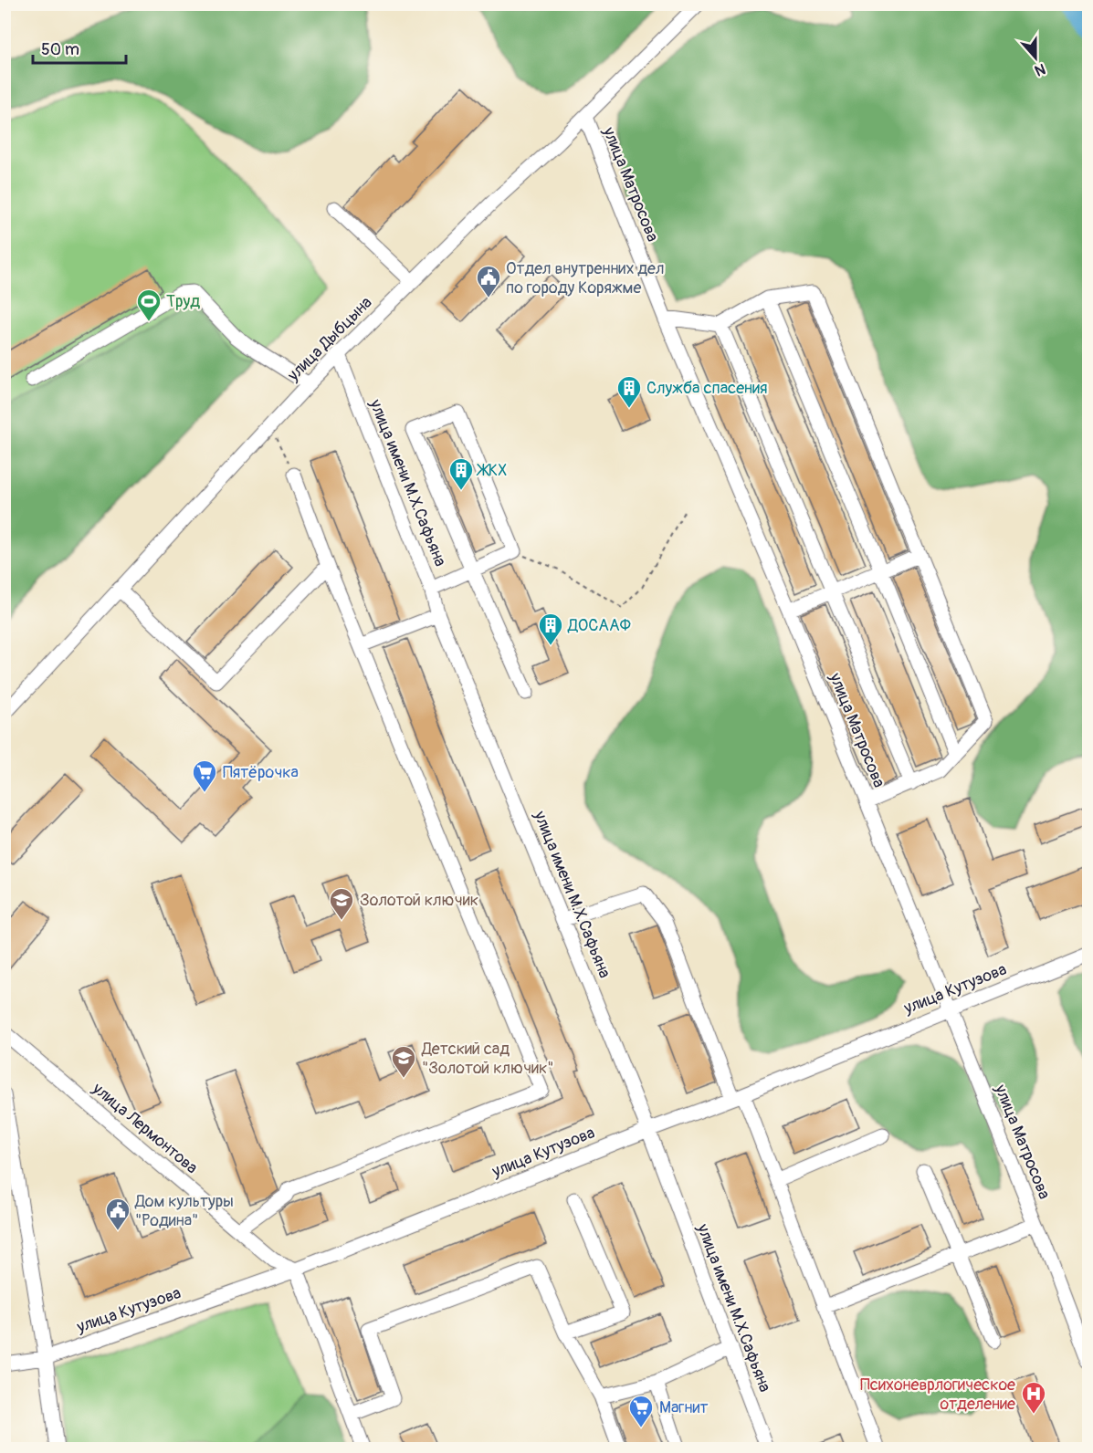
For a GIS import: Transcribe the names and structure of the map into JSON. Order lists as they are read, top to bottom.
{
  "streets": {
    "street": [
      "улица Матросова",
      "улица Дыбцына",
      "улица имени М.Х.Сафьяна",
      "улица Кутузова",
      "улица Лермонтова"
    ]
  },
  "crossings": [
    ["улица Матросова", "улица Дыбцына"],
    ["улица Матросова", "улица Кутузова"],
    ["улица Дыбцына", "улица имени М.Х.Сафьяна"],
    ["улица имени М.Х.Сафьяна", "улица Кутузова"],
    ["улица Кутузова", "улица Лермонтова"]
  ],
  "places": {
    "public building": ["Отдел внутренних дел по городу Коряжме", "Дом культуры \"Родина\""],
    "sports": ["Труд"],
    "building": ["Служба спасения", "ЖКХ", "ДОСААФ"],
    "supermarket": ["Пятёрочка", "Магнит"],
    "school or university": ["Золотой ключик", "Детский сад \"Золотой ключик\""],
    "hospital": ["Психоневрлогическое отделение"]
  },
  "scale_bar": "50 m",
  "north": "bottom"
}
